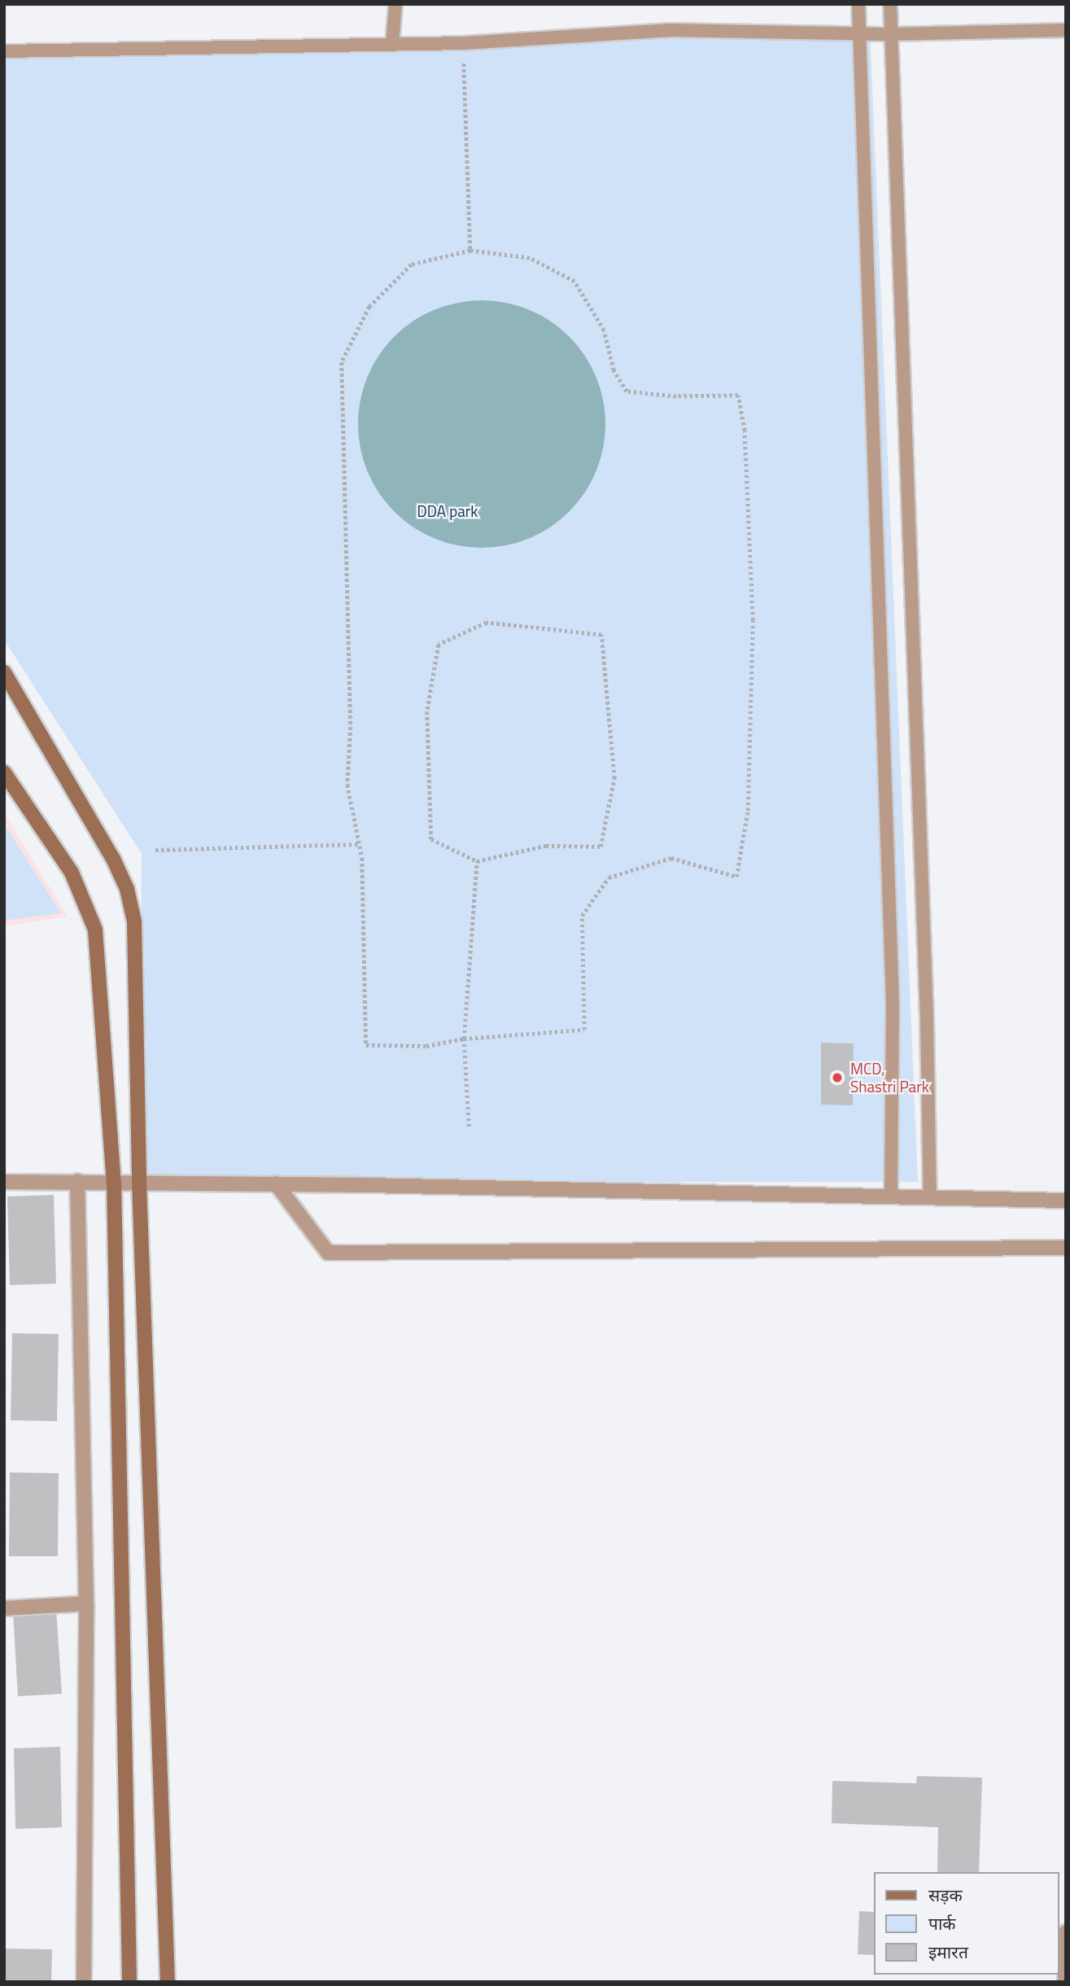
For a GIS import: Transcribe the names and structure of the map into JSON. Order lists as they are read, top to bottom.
{
  "parks": ["DDA park"],
  "places": ["MCD, Shastri Park"],
  "legend": ["सड़क", "पार्क", "इमारत"]
}
